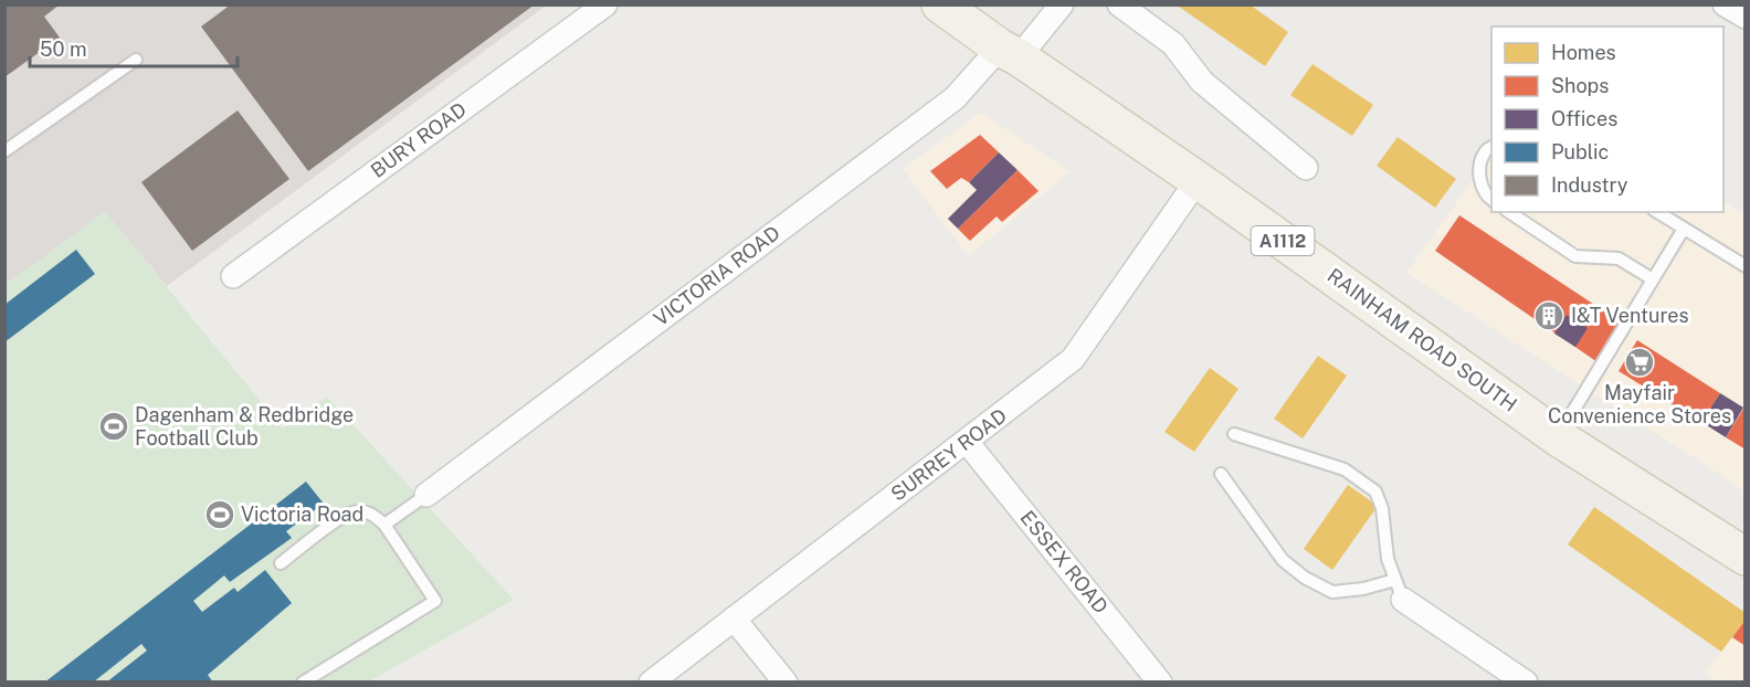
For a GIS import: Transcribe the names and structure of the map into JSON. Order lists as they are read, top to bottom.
{
  "streets": {
    "main road": ["A1112", "RAINHAM ROAD SOUTH"],
    "street": [
      "BURY ROAD",
      "VICTORIA ROAD",
      "SURREY ROAD",
      "ESSEX ROAD"
    ]
  },
  "crossings": [
    ["VICTORIA ROAD", "RAINHAM ROAD SOUTH"],
    ["RAINHAM ROAD SOUTH", "SURREY ROAD"],
    ["SURREY ROAD", "ESSEX ROAD"]
  ],
  "places": {
    "building": ["I&T Ventures"],
    "supermarket": ["Mayfair Convenience Stores"],
    "sports": ["Dagenham & Redbridge Football Club", "Victoria Road"]
  },
  "legend": [
    "Homes",
    "Shops",
    "Offices",
    "Public",
    "Industry"
  ],
  "scale_bar": "50 m"
}
